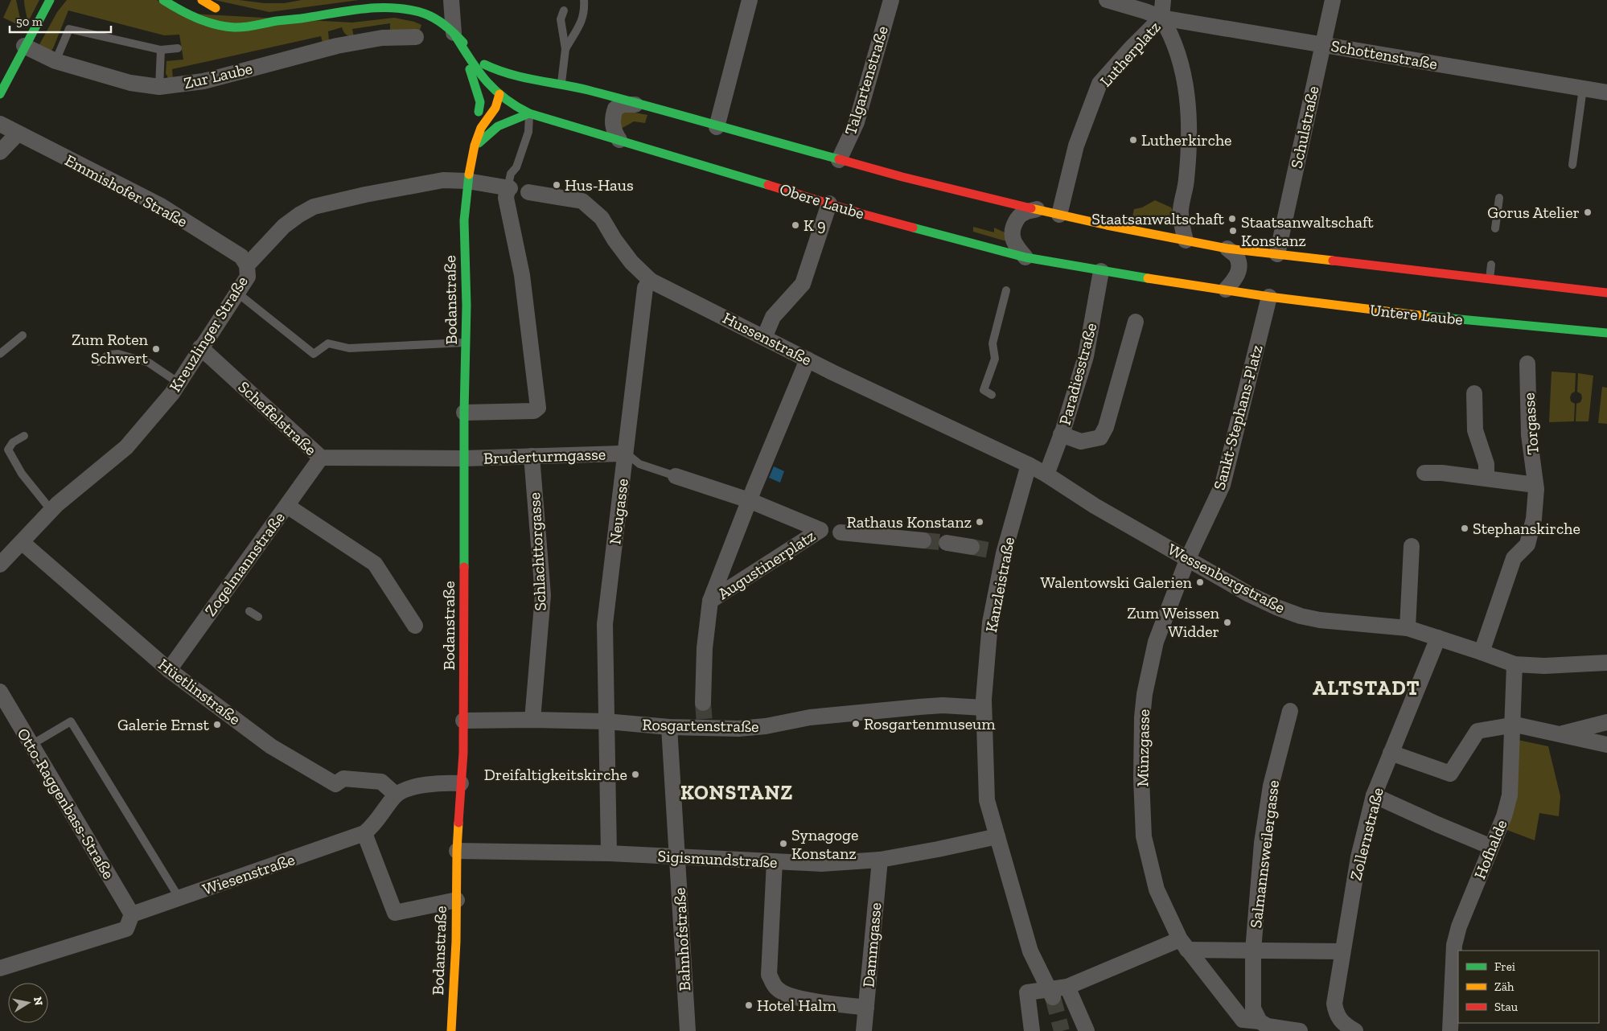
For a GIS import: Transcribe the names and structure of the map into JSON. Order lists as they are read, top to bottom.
{
  "streets": {
    "main road": ["Obere Laube", "Bodanstraße", "Untere Laube"],
    "street": [
      "Lutherplatz",
      "Schottenstraße",
      "Zur Laube",
      "Talgartenstraße",
      "Schulstraße",
      "Emmishofer Straße",
      "Kreuzlinger Straße",
      "Hussenstraße",
      "Paradiesstraße",
      "Sankt-Stephans-Platz",
      "Scheffelstraße",
      "Torgasse",
      "Bruderturmgasse",
      "Neugasse",
      "Schlachttorgasse",
      "Zogelmannstraße",
      "Augustinerplatz",
      "Wessenbergstraße",
      "Kanzleistraße",
      "Hüetlinstraße",
      "Rosgartenstraße",
      "Münzgasse",
      "Otto-Raggenbass-Straße",
      "Zollernstraße",
      "Hofhalde",
      "Salmannsweilergasse",
      "Sigismundstraße",
      "Wiesenstraße",
      "Bahnhofstraße",
      "Dammgasse"
    ]
  },
  "crossings": [
    ["Lutherplatz", "Schottenstraße"],
    ["Schottenstraße", "Schulstraße"],
    ["Emmishofer Straße", "Kreuzlinger Straße"],
    ["Obere Laube", "Untere Laube"],
    ["Obere Laube", "Paradiesstraße"],
    ["Bodanstraße", "Kreuzlinger Straße"],
    ["Bodanstraße", "Scheffelstraße"],
    ["Bodanstraße", "Bruderturmgasse"],
    ["Bodanstraße", "Rosgartenstraße"],
    ["Bodanstraße", "Sigismundstraße"],
    ["Untere Laube", "Paradiesstraße"],
    ["Untere Laube", "Sankt-Stephans-Platz"],
    ["Kreuzlinger Straße", "Scheffelstraße"],
    ["Kreuzlinger Straße", "Hüetlinstraße"],
    ["Hussenstraße", "Neugasse"],
    ["Hussenstraße", "Wessenbergstraße"],
    ["Hussenstraße", "Kanzleistraße"],
    ["Paradiesstraße", "Wessenbergstraße"],
    ["Sankt-Stephans-Platz", "Wessenbergstraße"],
    ["Sankt-Stephans-Platz", "Münzgasse"],
    ["Scheffelstraße", "Bruderturmgasse"],
    ["Scheffelstraße", "Zogelmannstraße"],
    ["Bruderturmgasse", "Neugasse"],
    ["Bruderturmgasse", "Schlachttorgasse"],
    ["Neugasse", "Rosgartenstraße"],
    ["Neugasse", "Sigismundstraße"],
    ["Schlachttorgasse", "Rosgartenstraße"],
    ["Zogelmannstraße", "Hüetlinstraße"],
    ["Wessenbergstraße", "Kanzleistraße"],
    ["Wessenbergstraße", "Münzgasse"],
    ["Wessenbergstraße", "Zollernstraße"],
    ["Wessenbergstraße", "Hofhalde"],
    ["Kanzleistraße", "Rosgartenstraße"],
    ["Kanzleistraße", "Sigismundstraße"],
    ["Rosgartenstraße", "Bahnhofstraße"],
    ["Münzgasse", "Salmannsweilergasse"],
    ["Otto-Raggenbass-Straße", "Wiesenstraße"],
    ["Sigismundstraße", "Bahnhofstraße"],
    ["Sigismundstraße", "Dammgasse"]
  ],
  "districts": ["ALTSTADT", "KONSTANZ"],
  "places": [
    "Lutherkirche",
    "Hus-Haus",
    "Gorus Atelier",
    "Staatsanwaltschaft",
    "K 9",
    "Staatsanwaltschaft Konstanz",
    "Zum Roten Schwert",
    "Rathaus Konstanz",
    "Stephanskirche",
    "Walentowski Galerien",
    "Zum Weissen Widder",
    "Rosgartenmuseum",
    "Galerie Ernst",
    "Dreifaltigkeitskirche",
    "Synagoge Konstanz",
    "Hotel Halm"
  ],
  "legend": ["Frei", "Zäh", "Stau"],
  "scale_bar": "50 m",
  "north": "right"
}
